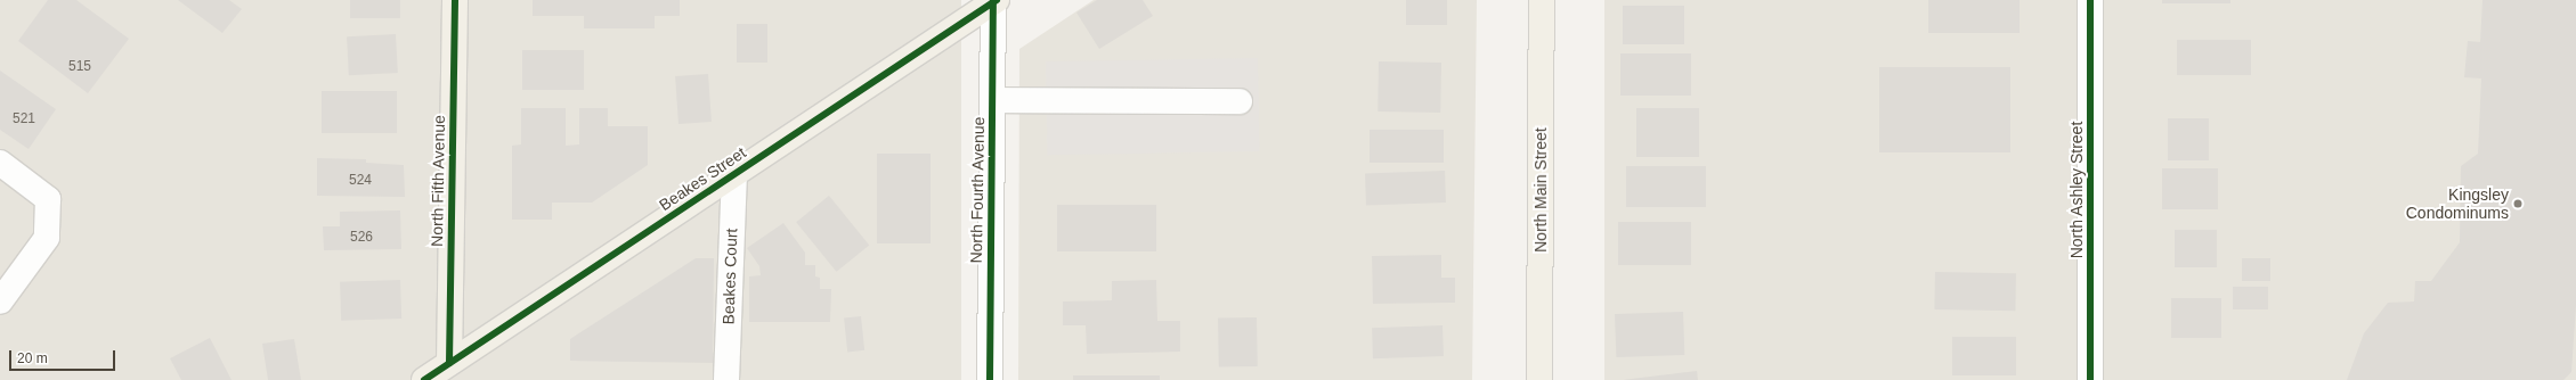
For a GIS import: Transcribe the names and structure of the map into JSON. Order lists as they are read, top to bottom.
{
  "streets": {
    "main road": ["Beakes Street", "North Fifth Avenue", "North Main Street"],
    "street": ["North Fourth Avenue", "North Ashley Street", "Beakes Court"]
  },
  "crossings": [
    ["Beakes Street", "North Fifth Avenue"],
    ["Beakes Street", "North Fourth Avenue"],
    ["Beakes Street", "Beakes Court"]
  ],
  "places": ["Kingsley Condominums"],
  "house_numbers": [
    "515",
    "521",
    "524",
    "526"
  ],
  "scale_bar": "20 m"
}
